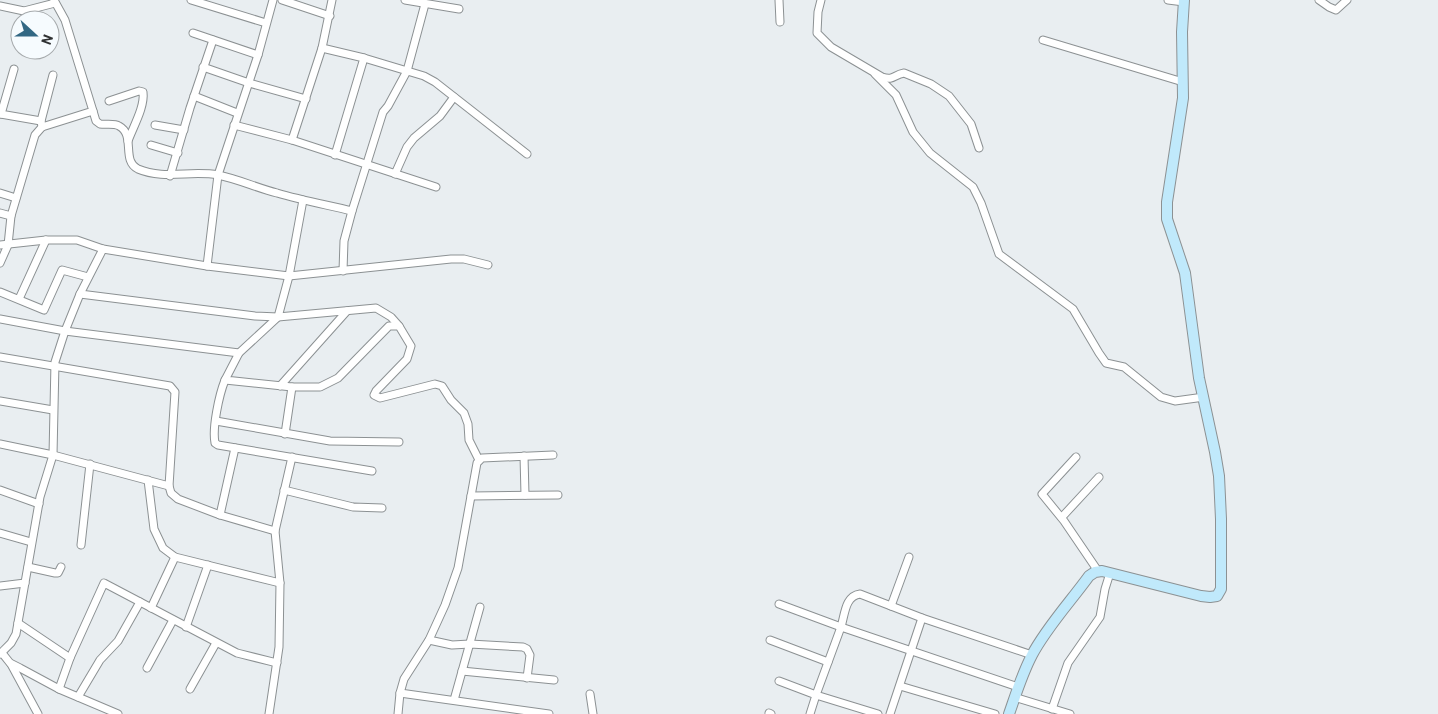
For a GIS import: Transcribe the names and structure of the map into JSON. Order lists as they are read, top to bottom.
{
  "north": "right"
}
